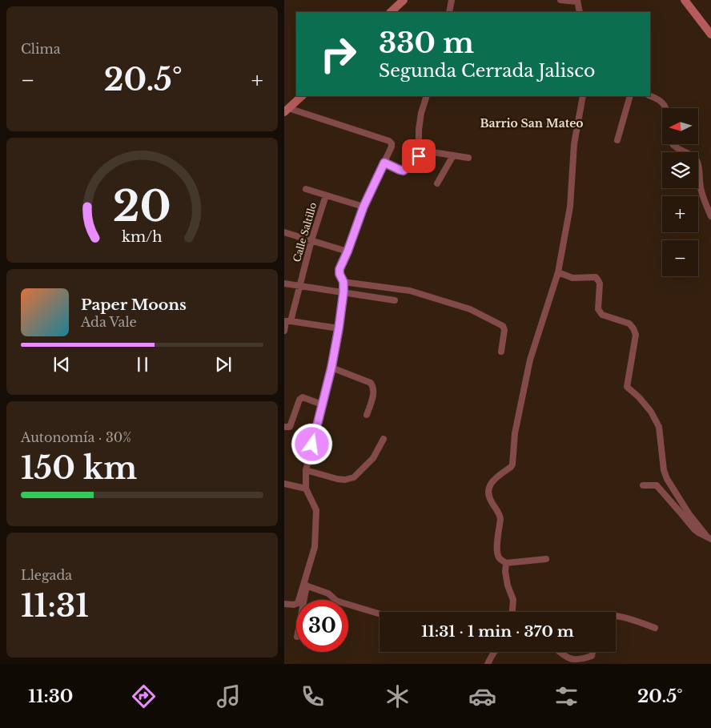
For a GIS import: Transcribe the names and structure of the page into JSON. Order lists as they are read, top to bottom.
{
  "streets": {
    "street": ["Calle Saltillo"]
  },
  "districts": ["Barrio San Mateo"],
  "north": "left",
  "page": {
    "tile": [
      "Clima",
      ["Autonomía · 30%", "150 km"],
      ["Llegada", "11:31"]
    ],
    "turn": ["330 m", "Segunda Cerrada Jalisco"],
    "heat": ["−", "20.5°", "+"],
    "map_buttons": ["+", "−"],
    "song": ["Paper Moons", "Ada Vale"],
    "limit": "30",
    "trip": "11:31 · 1 min · 370 m",
    "tabs": ["11:30", "20.5°"],
    "gauge": ["20", "km/h"]
  }
}
